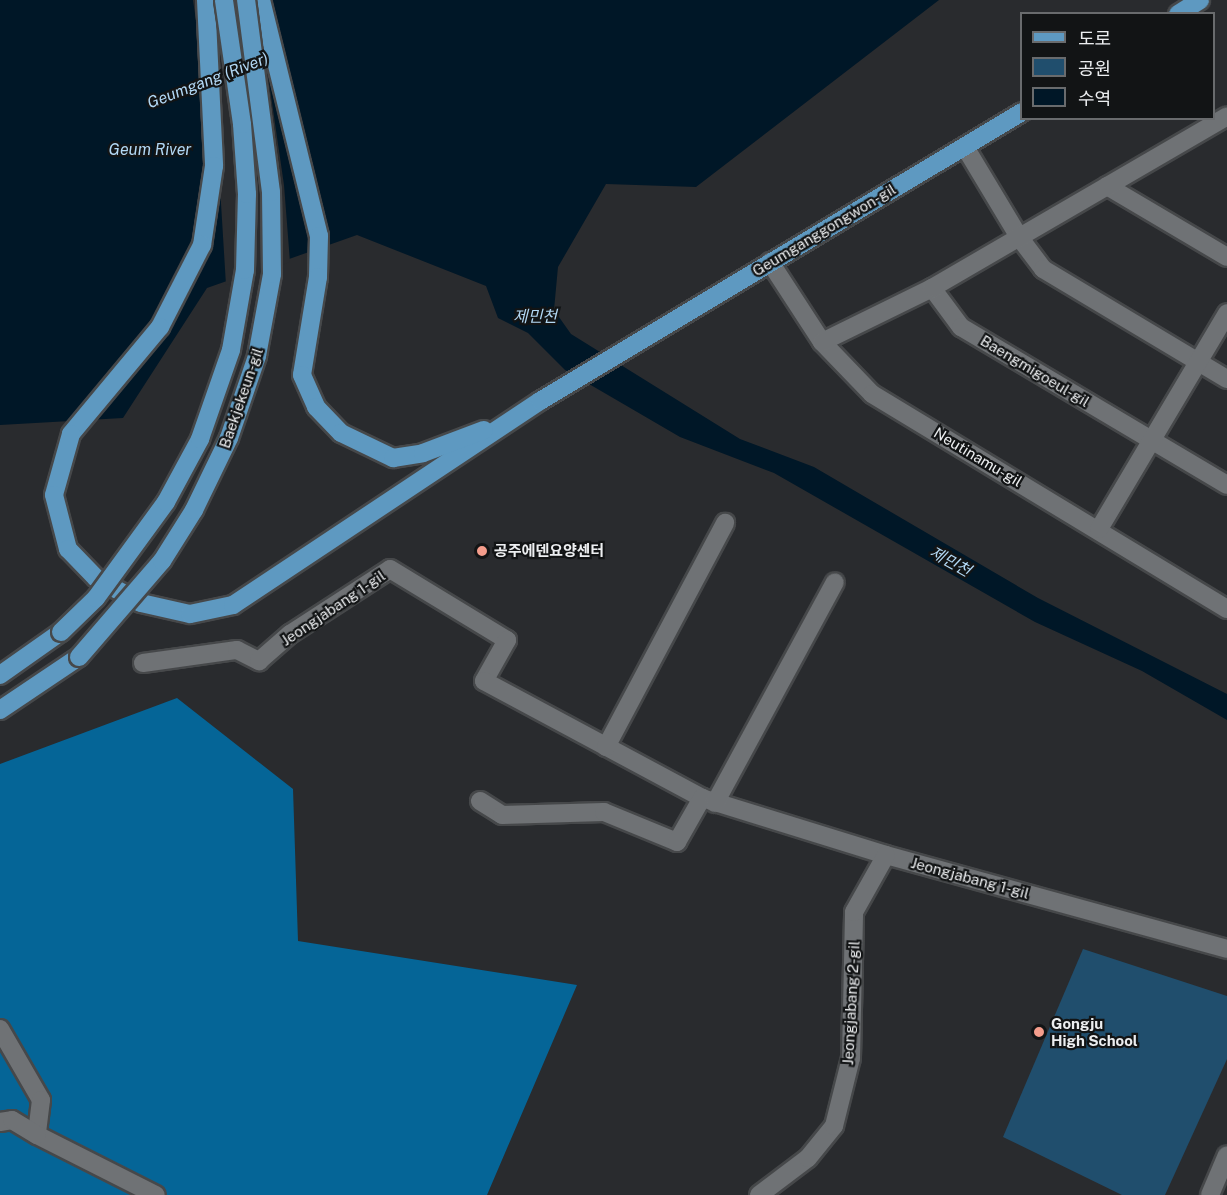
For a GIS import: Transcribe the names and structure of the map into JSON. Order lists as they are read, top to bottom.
{
  "streets": {
    "main road": ["Geumganggongwon-gil", "Baekjekeun-gil"],
    "street": [
      "Baengmigoeul-gil",
      "Neutinamu-gil",
      "Jeongjabang 1-gil",
      "Jeongjabang 2-gil"
    ]
  },
  "crossings": [
    ["Geumganggongwon-gil", "Neutinamu-gil"],
    ["Jeongjabang 1-gil", "Jeongjabang 2-gil"]
  ],
  "water": ["Geumgang (River)", "Geum River", "제민천"],
  "places": ["공주에덴요양센터", "Gongju High School"],
  "legend": ["도로", "공원", "수역"]
}
